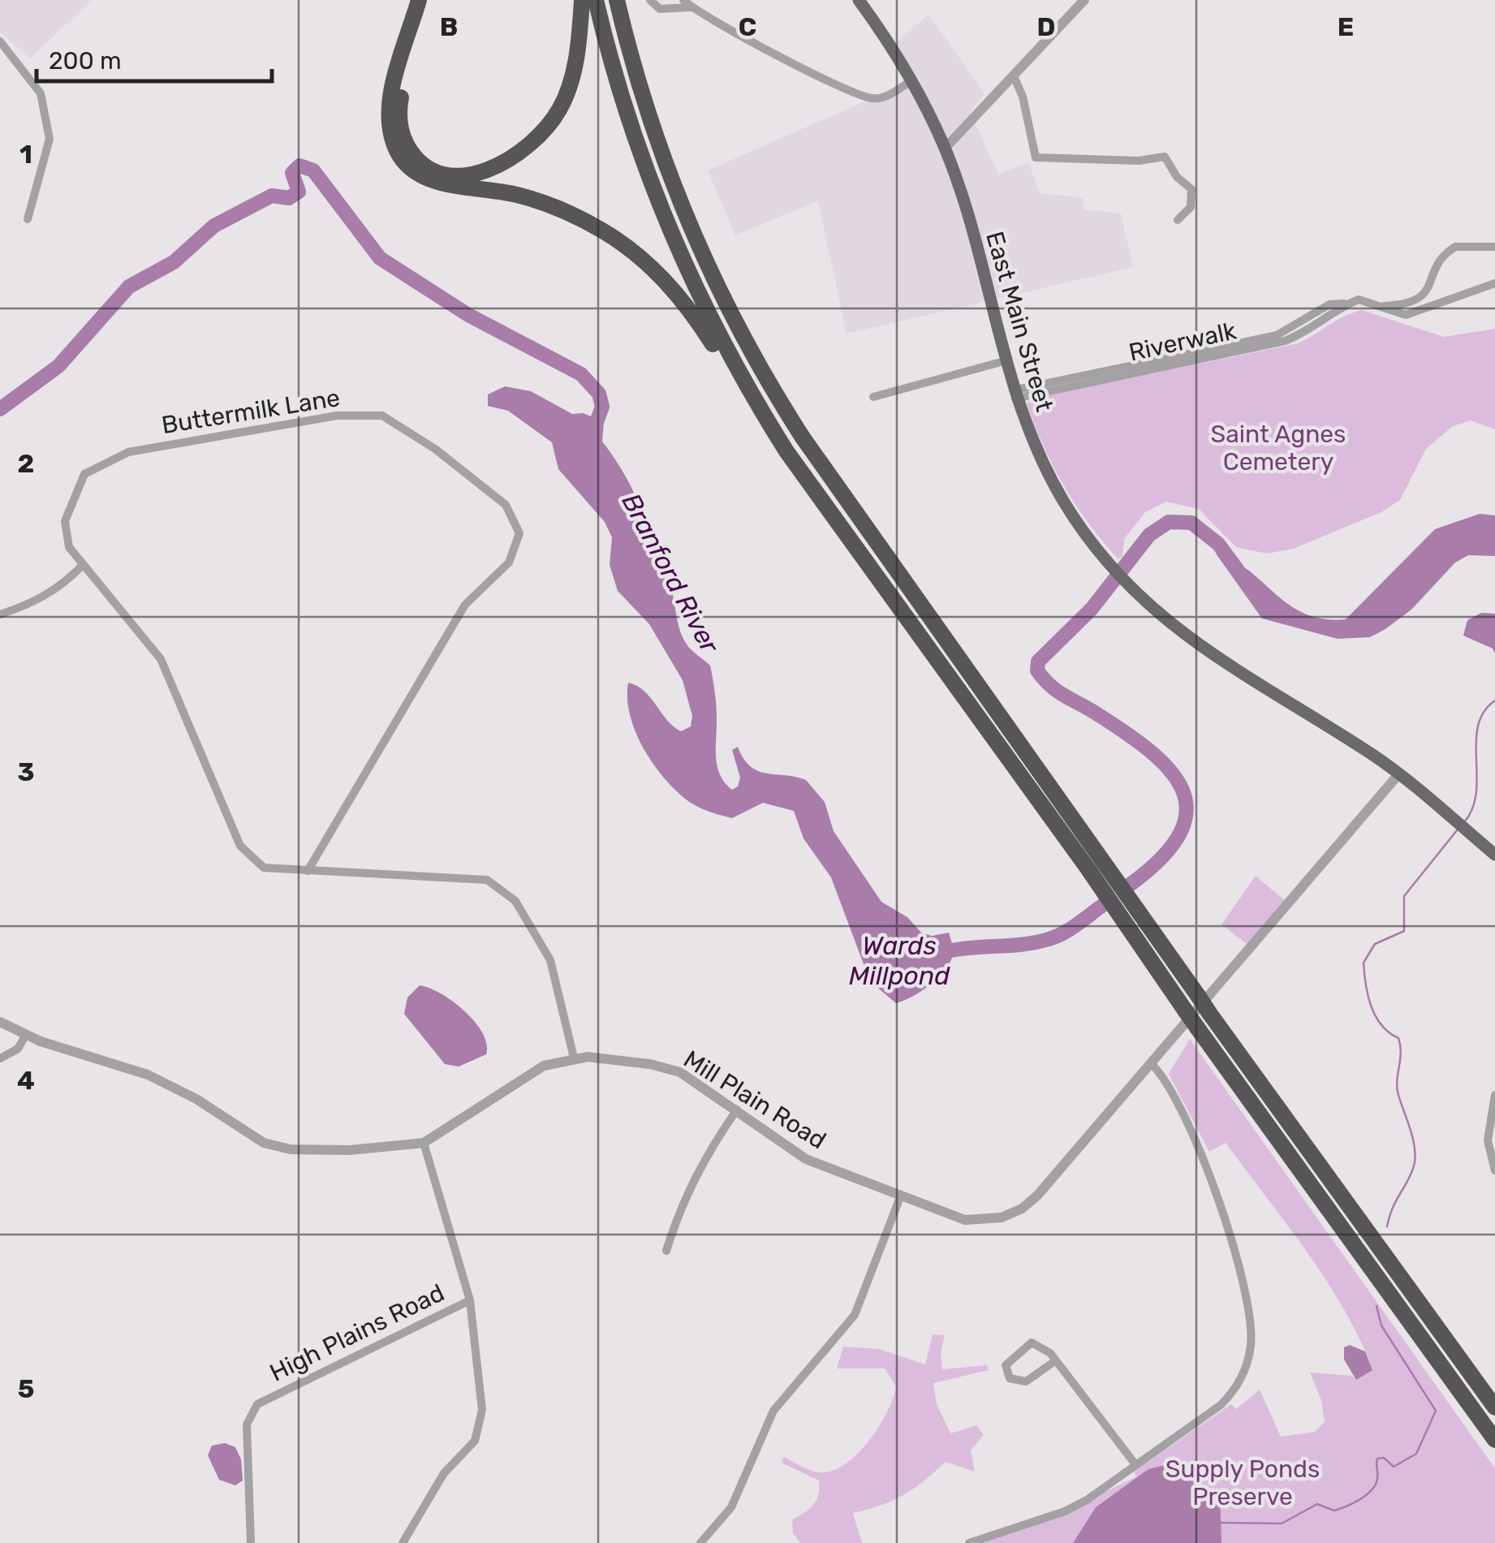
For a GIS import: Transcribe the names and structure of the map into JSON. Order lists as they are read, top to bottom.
{
  "streets": {
    "main road": ["East Main Street"],
    "street": [
      "Riverwalk",
      "Buttermilk Lane",
      "Mill Plain Road",
      "High Plains Road"
    ]
  },
  "crossings": [
    ["East Main Street", "Riverwalk"],
    ["East Main Street", "Mill Plain Road"]
  ],
  "water": ["Branford River", "Wards Millpond"],
  "parks": ["Saint Agnes Cemetery", "Supply Ponds Preserve"],
  "scale_bar": "200 m",
  "grid": {
    "columns": [
      "B",
      "C",
      "D",
      "E"
    ],
    "rows": [
      "1",
      "2",
      "3",
      "4",
      "5"
    ]
  }
}
